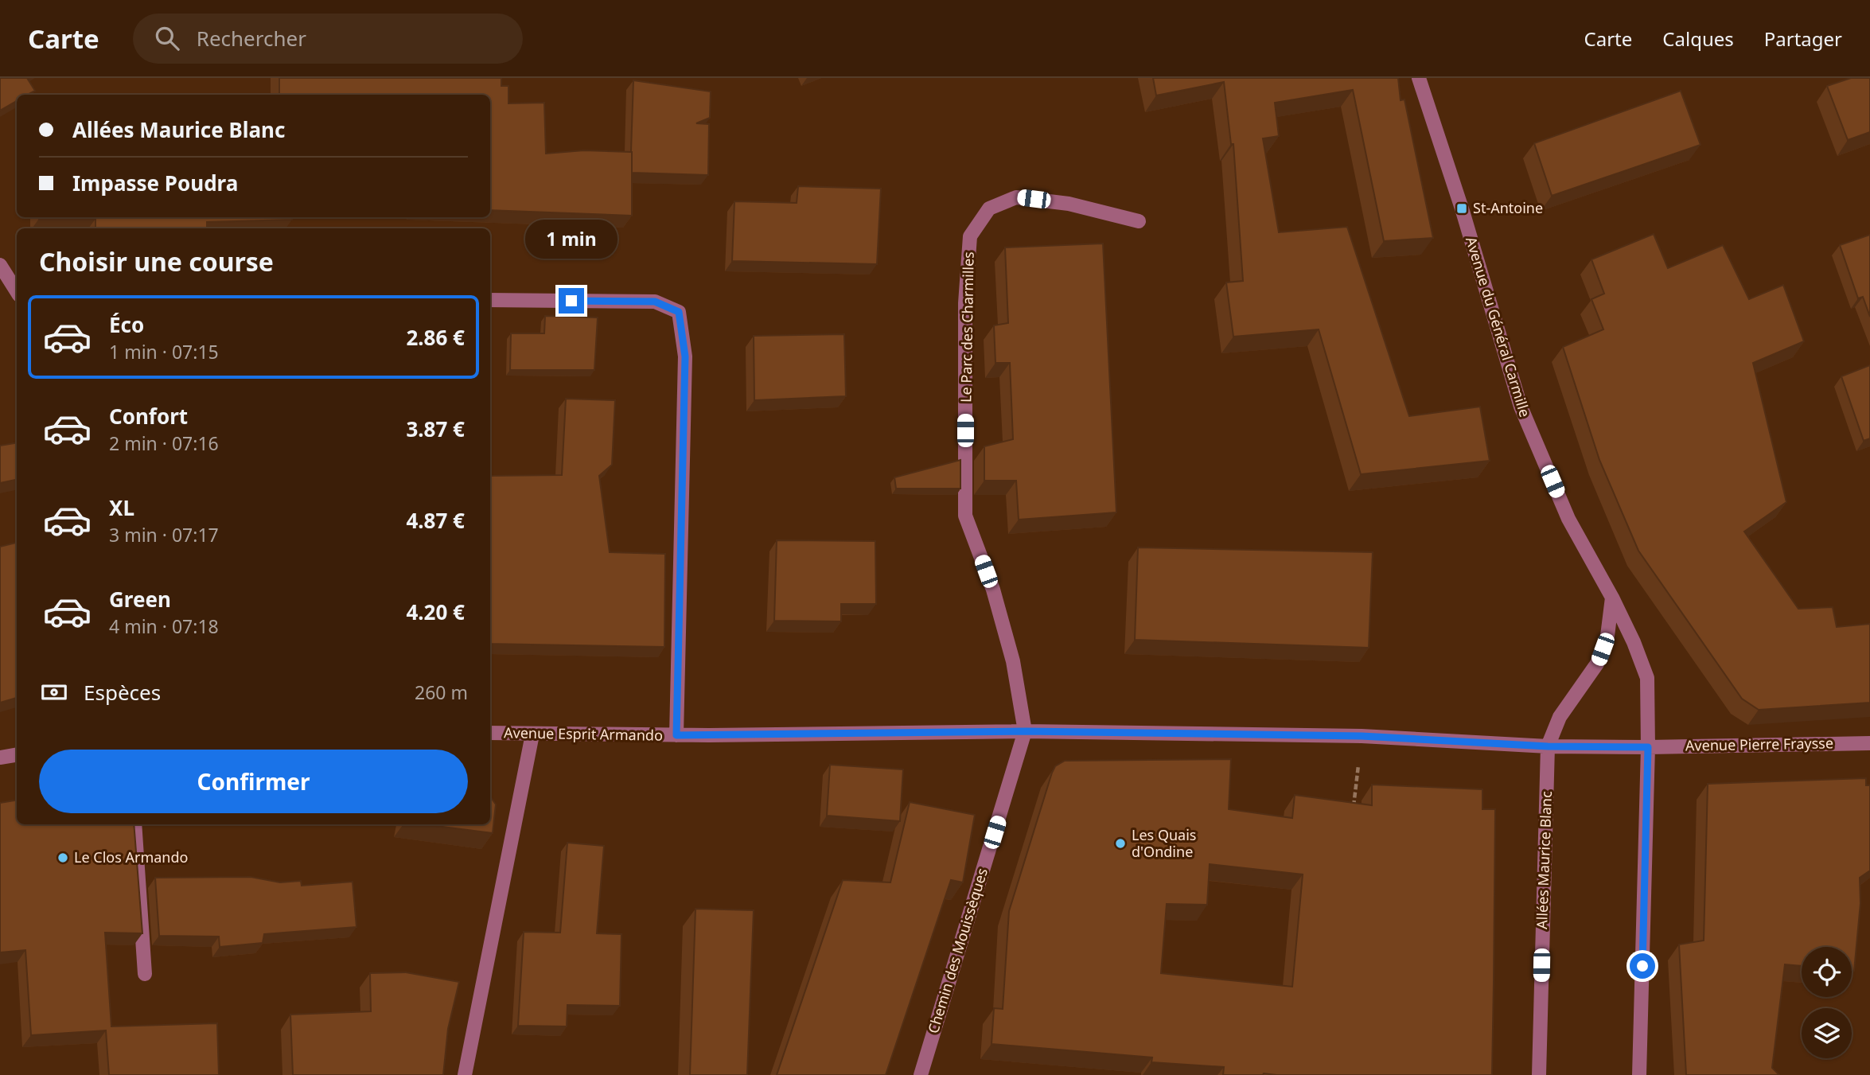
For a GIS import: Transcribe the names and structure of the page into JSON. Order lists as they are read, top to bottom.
{
  "streets": {
    "street": [
      "Le Parc des Charmilles",
      "Avenue du Général Carmille",
      "Avenue Esprit Armando",
      "Avenue Pierre Fraysse",
      "Allées Maurice Blanc",
      "Chemin des Mouissèques"
    ]
  },
  "crossings": [
    ["Le Parc des Charmilles", "Avenue Esprit Armando"],
    ["Le Parc des Charmilles", "Chemin des Mouissèques"],
    ["Avenue du Général Carmille", "Avenue Esprit Armando"],
    ["Avenue du Général Carmille", "Avenue Pierre Fraysse"],
    ["Avenue Esprit Armando", "Avenue Pierre Fraysse"],
    ["Avenue Esprit Armando", "Allées Maurice Blanc"],
    ["Avenue Esprit Armando", "Chemin des Mouissèques"]
  ],
  "places": {
    "transit": ["St-Antoine"],
    "other": ["Les Quais d'Ondine", "Le Clos Armando"]
  },
  "page": {
    "header": "Carte",
    "search": "Rechercher",
    "nav": ["Carte", "Calques", "Partager"],
    "banner": ["Allées Maurice Blanc", "Impasse Poudra"],
    "bubble": "1 min",
    "heading": "Choisir une course",
    "list": [
      {
        "name": "Éco",
        "note": "1 min · 07:15",
        "value": "2.86 €"
      },
      {
        "name": "Confort",
        "note": "2 min · 07:16",
        "value": "3.87 €"
      },
      {
        "name": "XL",
        "note": "3 min · 07:17",
        "value": "4.87 €"
      },
      {
        "name": "Green",
        "note": "4 min · 07:18",
        "value": "4.20 €"
      }
    ],
    "pay": ["Espèces", "260 m"],
    "buttons": "Confirmer"
  }
}
